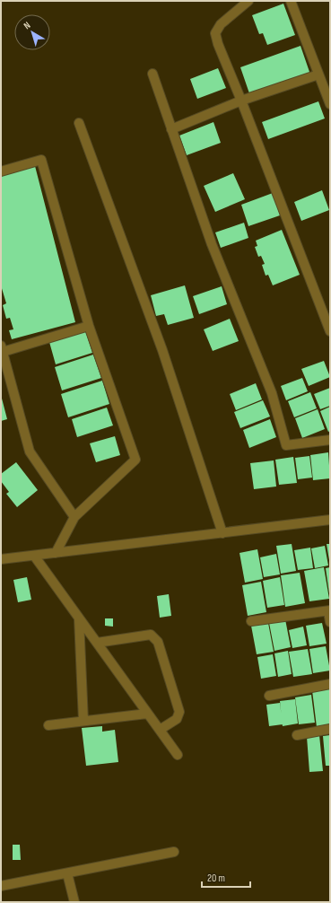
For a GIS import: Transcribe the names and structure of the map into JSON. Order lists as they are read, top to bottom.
{
  "scale_bar": "20 m",
  "north": "top left"
}
